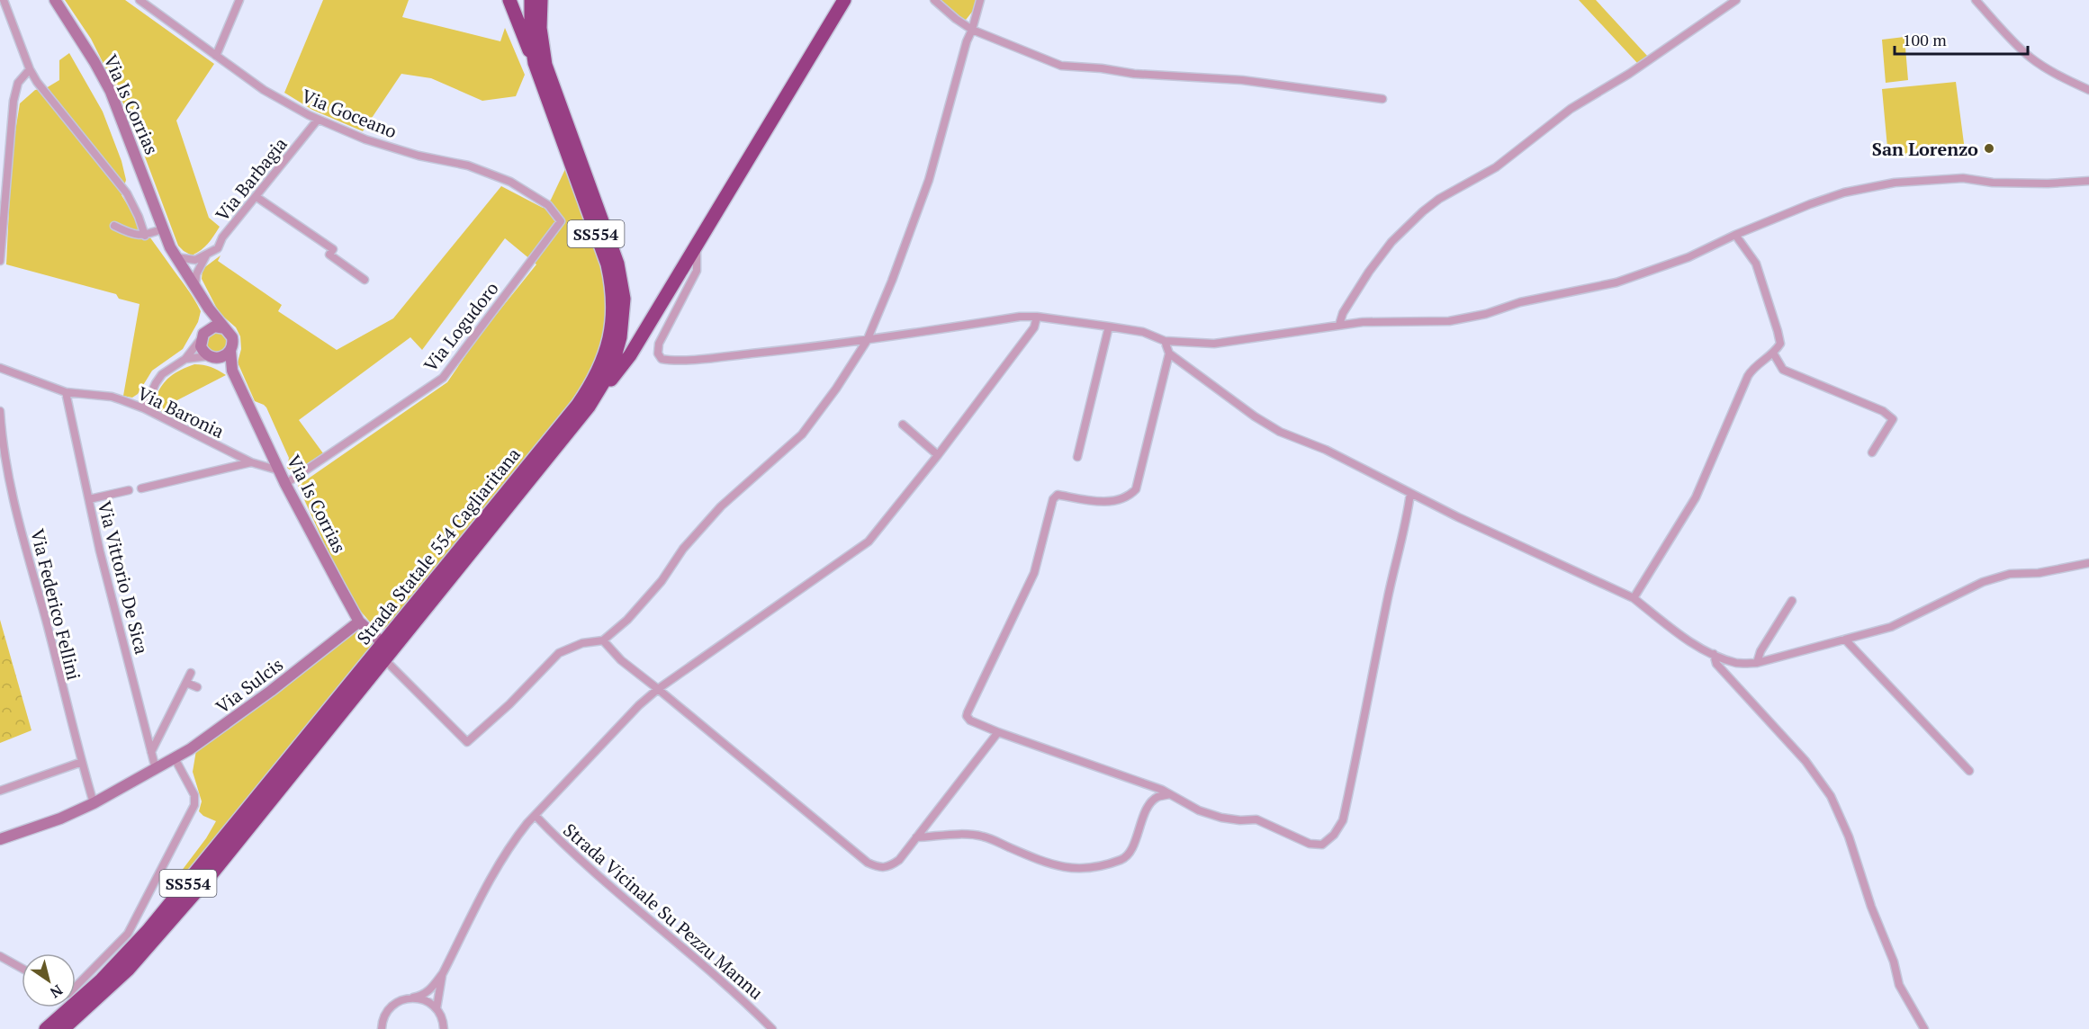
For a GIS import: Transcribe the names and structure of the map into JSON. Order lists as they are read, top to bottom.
{
  "streets": {
    "highway": ["SS554", "Strada Statale 554 Cagliaritana"],
    "street": [
      "Via Is Corrias",
      "Via Goceano",
      "Via Barbagia",
      "Via Logudoro",
      "Via Baronia",
      "Via Vittorio De Sica",
      "Via Federico Fellini",
      "Via Sulcis",
      "Strada Vicinale Su Pezzu Mannu"
    ]
  },
  "crossings": [
    ["Via Is Corrias", "Via Barbagia"],
    ["Via Is Corrias", "Via Logudoro"],
    ["Via Is Corrias", "Via Baronia"],
    ["Via Is Corrias", "Strada Statale 554 Cagliaritana"],
    ["Via Is Corrias", "Via Sulcis"],
    ["Via Goceano", "Via Barbagia"],
    ["Via Goceano", "Via Logudoro"],
    ["Via Baronia", "Via Vittorio De Sica"],
    ["Via Vittorio De Sica", "Via Sulcis"],
    ["Via Federico Fellini", "Via Sulcis"]
  ],
  "places": ["San Lorenzo"],
  "scale_bar": "100 m",
  "north": "bottom right"
}
